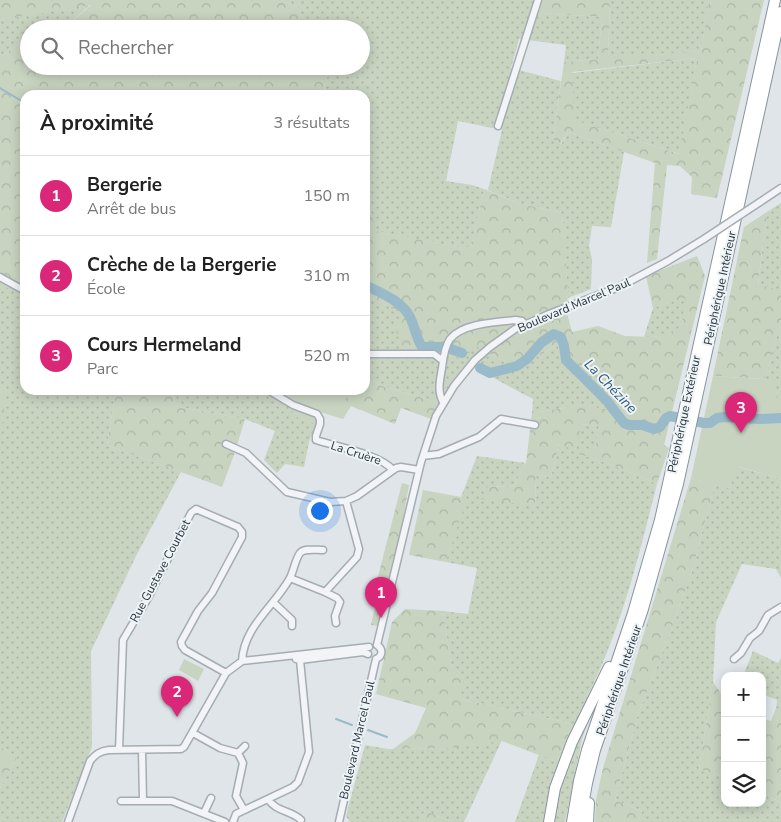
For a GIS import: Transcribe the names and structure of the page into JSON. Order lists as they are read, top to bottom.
{
  "streets": {
    "highway": ["Périphérique Intérieur", "Périphérique Extérieur"],
    "street": ["Boulevard Marcel Paul", "La Cruère", "Rue Gustave Courbet"]
  },
  "crossings": [
    ["Périphérique Intérieur", "Périphérique Extérieur"]
  ],
  "water": ["La Chézine"],
  "page": {
    "search": "Rechercher",
    "heading": ["À proximité", "3 résultats"],
    "list": [
      {
        "mark": "1",
        "name": "Bergerie",
        "note": "Arrêt de bus",
        "value": "150 m"
      },
      {
        "mark": "2",
        "name": "Crèche de la Bergerie",
        "note": "École",
        "value": "310 m"
      },
      {
        "mark": "3",
        "name": "Cours Hermeland",
        "note": "Parc",
        "value": "520 m"
      }
    ],
    "pins": ["3", "1", "2"],
    "map_buttons": ["+", "−"]
  }
}
